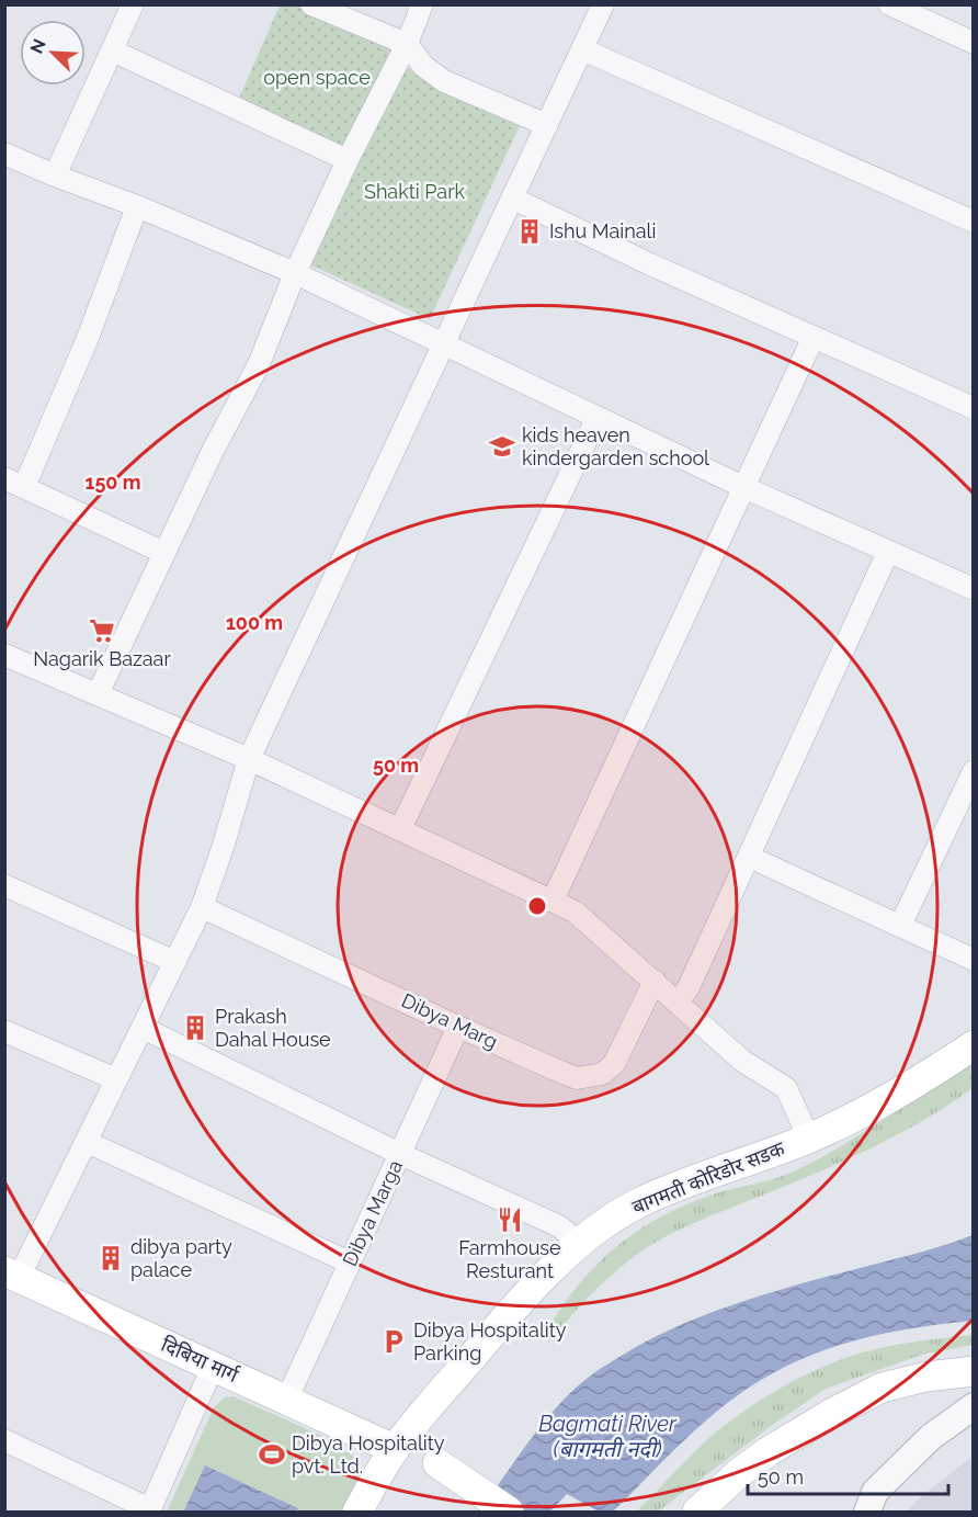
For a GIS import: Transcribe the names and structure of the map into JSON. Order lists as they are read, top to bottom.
{
  "streets": {
    "main road": ["बागमती कोरिडोर सडक", "दिबिया मार्ग"],
    "street": ["Dibya Marg", "Dibya Marga"]
  },
  "crossings": [
    ["Dibya Marg", "Dibya Marga"],
    ["बागमती कोरिडोर सडक", "दिबिया मार्ग"],
    ["Dibya Marga", "दिबिया मार्ग"]
  ],
  "water": ["Bagmati River (बागमती नदी)"],
  "parks": ["open space", "Shakti Park"],
  "places": {
    "building": ["Ishu Mainali", "Prakash Dahal House", "dibya party palace"],
    "school or university": ["kids heaven kindergarden school"],
    "supermarket": ["Nagarik Bazaar"],
    "restaurant": ["Farmhouse Resturant"],
    "parking": ["Dibya Hospitality Parking"],
    "sports": ["Dibya Hospitality pvt. Ltd."]
  },
  "scale_bar": "50 m",
  "north": "top left",
  "rings": ["150 m", "100 m", "50 m"]
}
